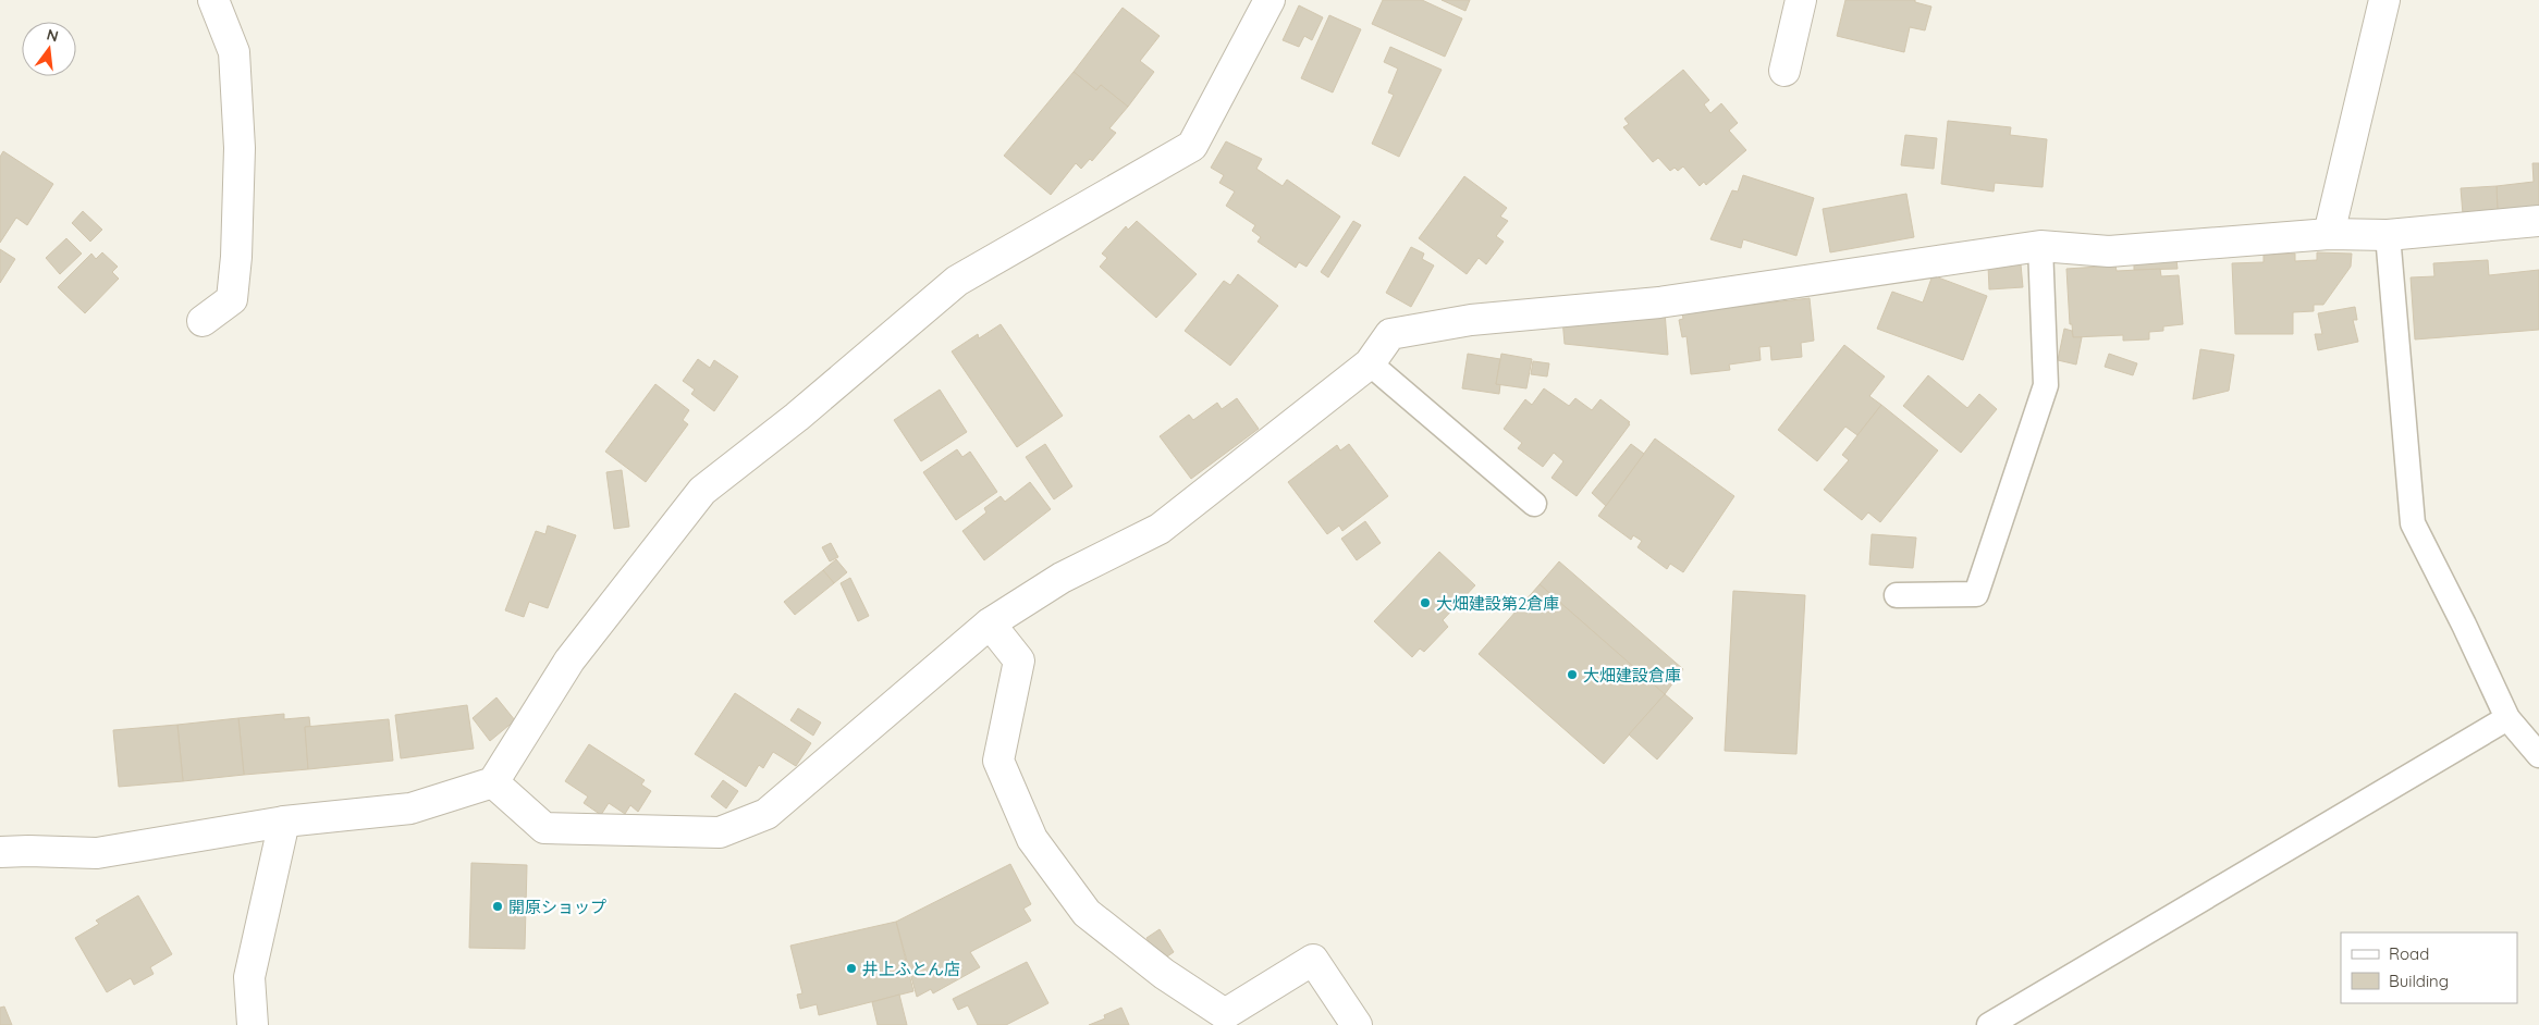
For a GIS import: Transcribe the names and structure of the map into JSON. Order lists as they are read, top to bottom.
{
  "places": [
    "大畑建設第2倉庫",
    "大畑建設倉庫",
    "開原ショップ",
    "井上ふとん店"
  ],
  "legend": ["Road", "Building"],
  "north": "top"
}
